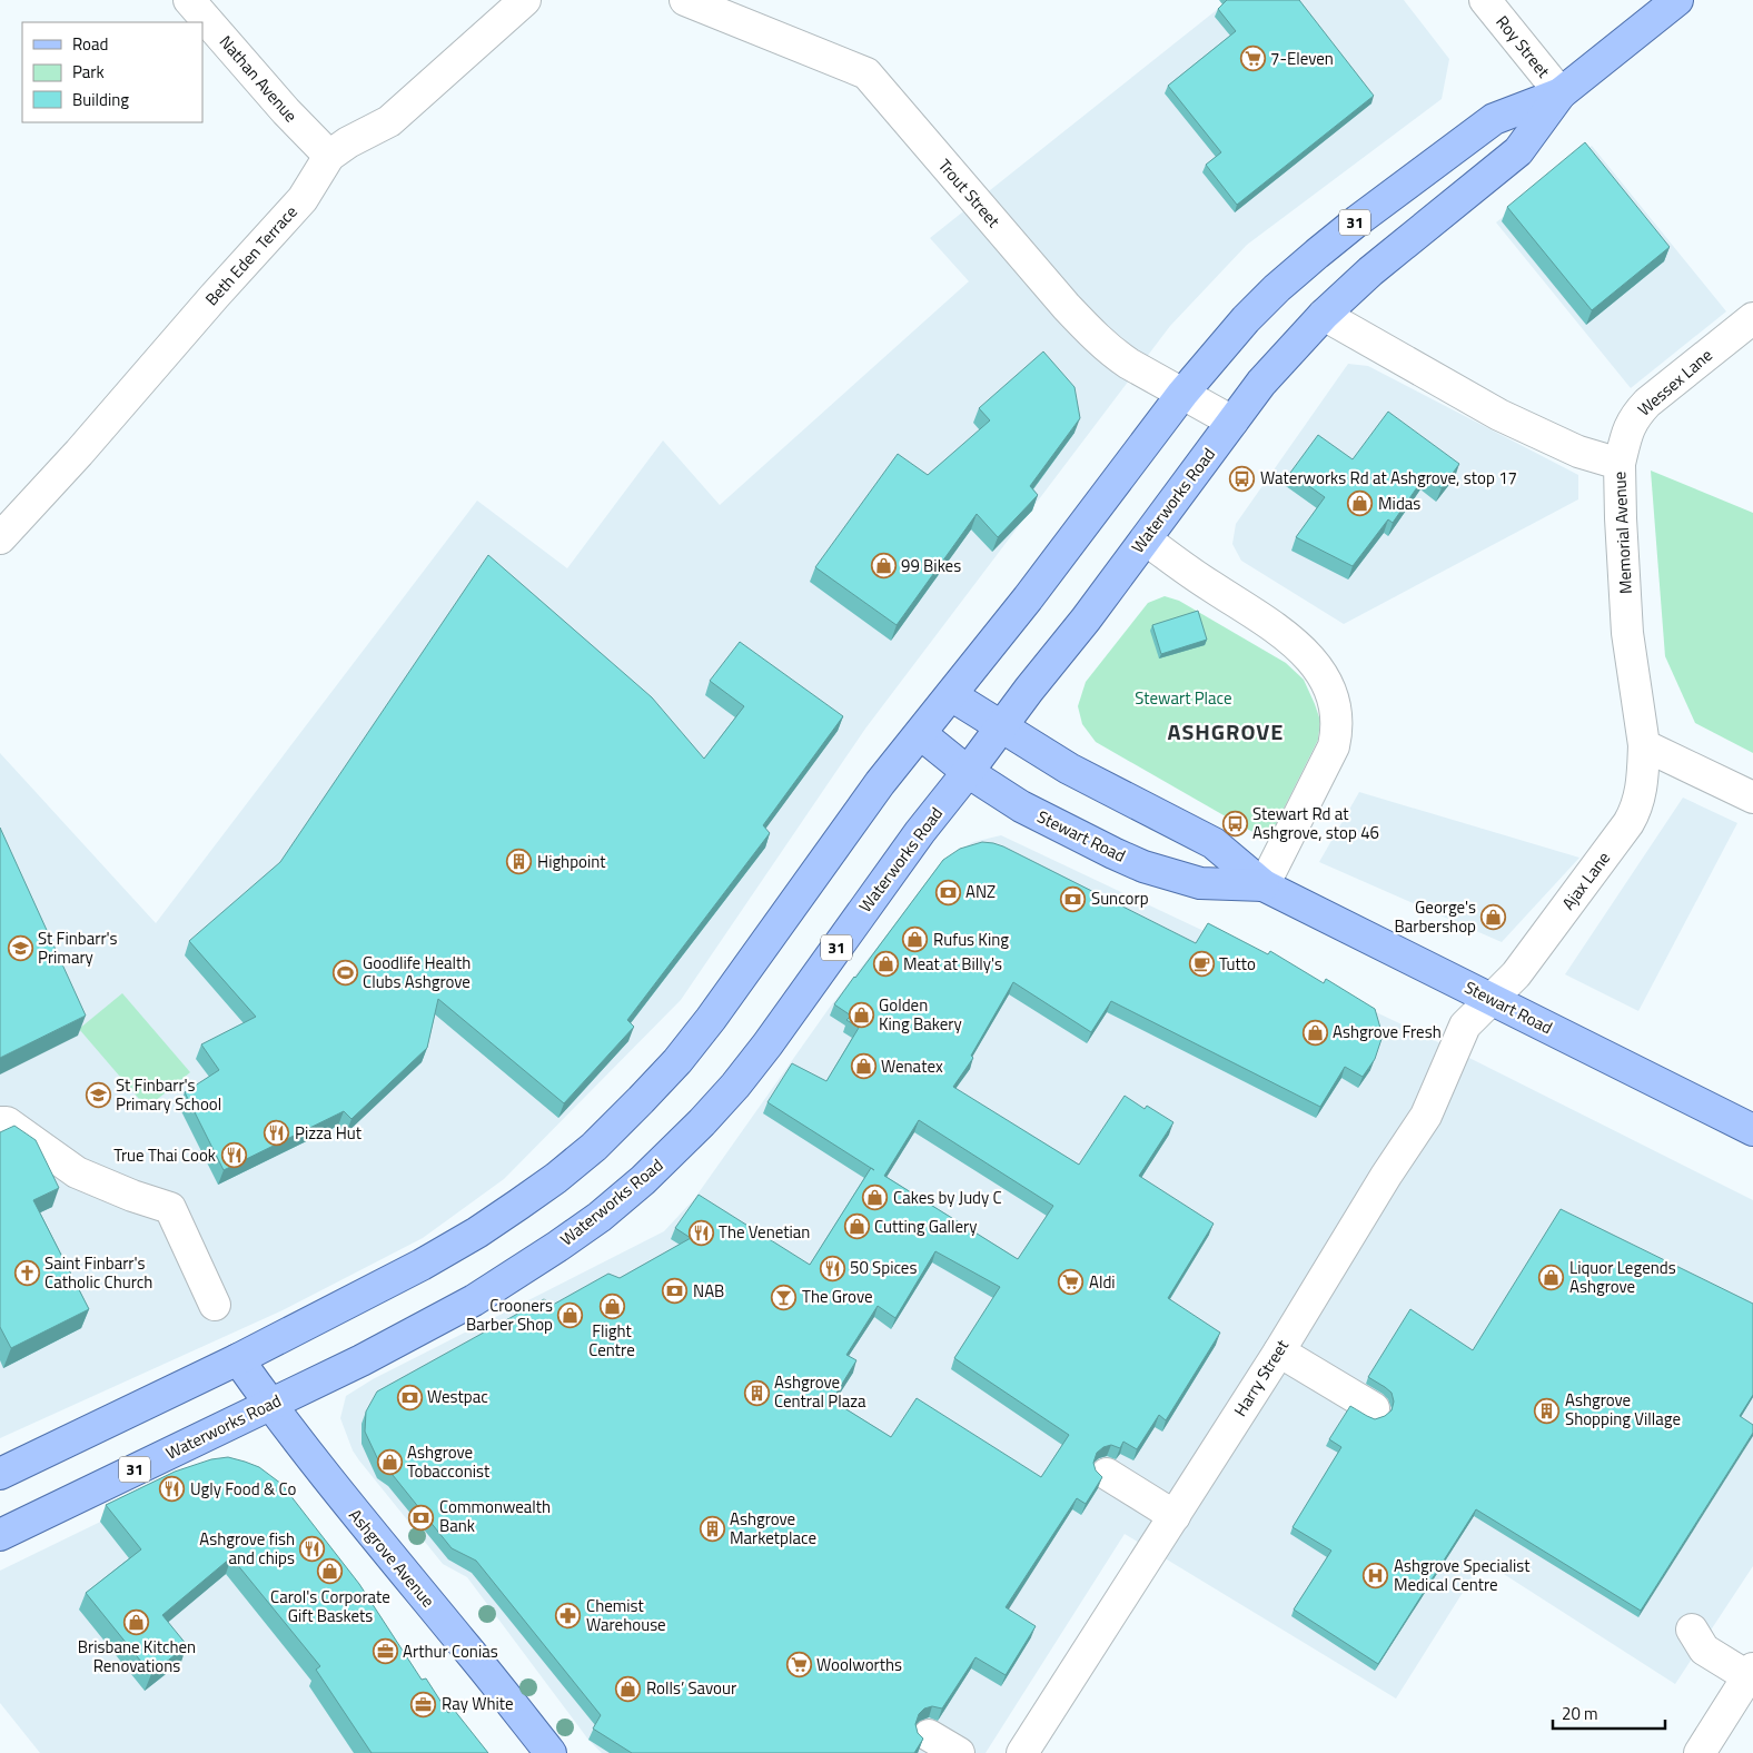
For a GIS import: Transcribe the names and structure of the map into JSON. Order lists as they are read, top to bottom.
{
  "streets": {
    "main road": [
      "31",
      "Waterworks Road",
      "Stewart Road",
      "Ashgrove Avenue"
    ],
    "street": [
      "Roy Street",
      "Nathan Avenue",
      "Trout Street",
      "Beth Eden Terrace",
      "Wessex Lane",
      "Memorial Avenue",
      "Ajax Lane",
      "Harry Street"
    ]
  },
  "crossings": [
    ["Roy Street", "Waterworks Road"],
    ["Nathan Avenue", "Beth Eden Terrace"],
    ["Trout Street", "Waterworks Road"],
    ["Wessex Lane", "Memorial Avenue"],
    ["Waterworks Road", "Memorial Avenue"],
    ["Waterworks Road", "Stewart Road"],
    ["Waterworks Road", "Ashgrove Avenue"],
    ["Memorial Avenue", "Ajax Lane"],
    ["Stewart Road", "Ajax Lane"],
    ["Stewart Road", "Harry Street"],
    ["Ajax Lane", "Harry Street"]
  ],
  "districts": ["ASHGROVE"],
  "parks": ["Stewart Place"],
  "places": {
    "supermarket": ["7-Eleven", "Aldi", "Woolworths"],
    "bus stop": ["Waterworks Rd at Ashgrove, stop 17", "Stewart Rd at Ashgrove, stop 46"],
    "shop": [
      "Midas",
      "99 Bikes",
      "George's Barbershop",
      "Rufus King",
      "Meat at Billy's",
      "Golden King Bakery",
      "Ashgrove Fresh",
      "Wenatex",
      "Cakes by Judy C",
      "Cutting Gallery",
      "Liquor Legends Ashgrove",
      "Flight Centre",
      "Crooners Barber Shop",
      "Ashgrove Tobacconist",
      "Carol's Corporate Gift Baskets",
      "Brisbane Kitchen Renovations",
      "Rolls’ Savour"
    ],
    "building": [
      "Highpoint",
      "Ashgrove Central Plaza",
      "Ashgrove Shopping Village",
      "Ashgrove Marketplace"
    ],
    "bank": [
      "ANZ",
      "Suncorp",
      "NAB",
      "Westpac",
      "Commonwealth Bank"
    ],
    "school or university": ["St Finbarr's Primary", "St Finbarr's Primary School"],
    "cafe": ["Tutto"],
    "sports": ["Goodlife Health Clubs Ashgrove"],
    "restaurant": [
      "Pizza Hut",
      "True Thai Cook",
      "The Venetian",
      "50 Spices",
      "Ugly Food & Co",
      "Ashgrove fish and chips"
    ],
    "church": ["Saint Finbarr's Catholic Church"],
    "bar": ["The Grove"],
    "hospital": ["Ashgrove Specialist Medical Centre"],
    "pharmacy": ["Chemist Warehouse"],
    "office": ["Arthur Conias", "Ray White"]
  },
  "legend": ["Road", "Park", "Building"],
  "scale_bar": "20 m"
}
